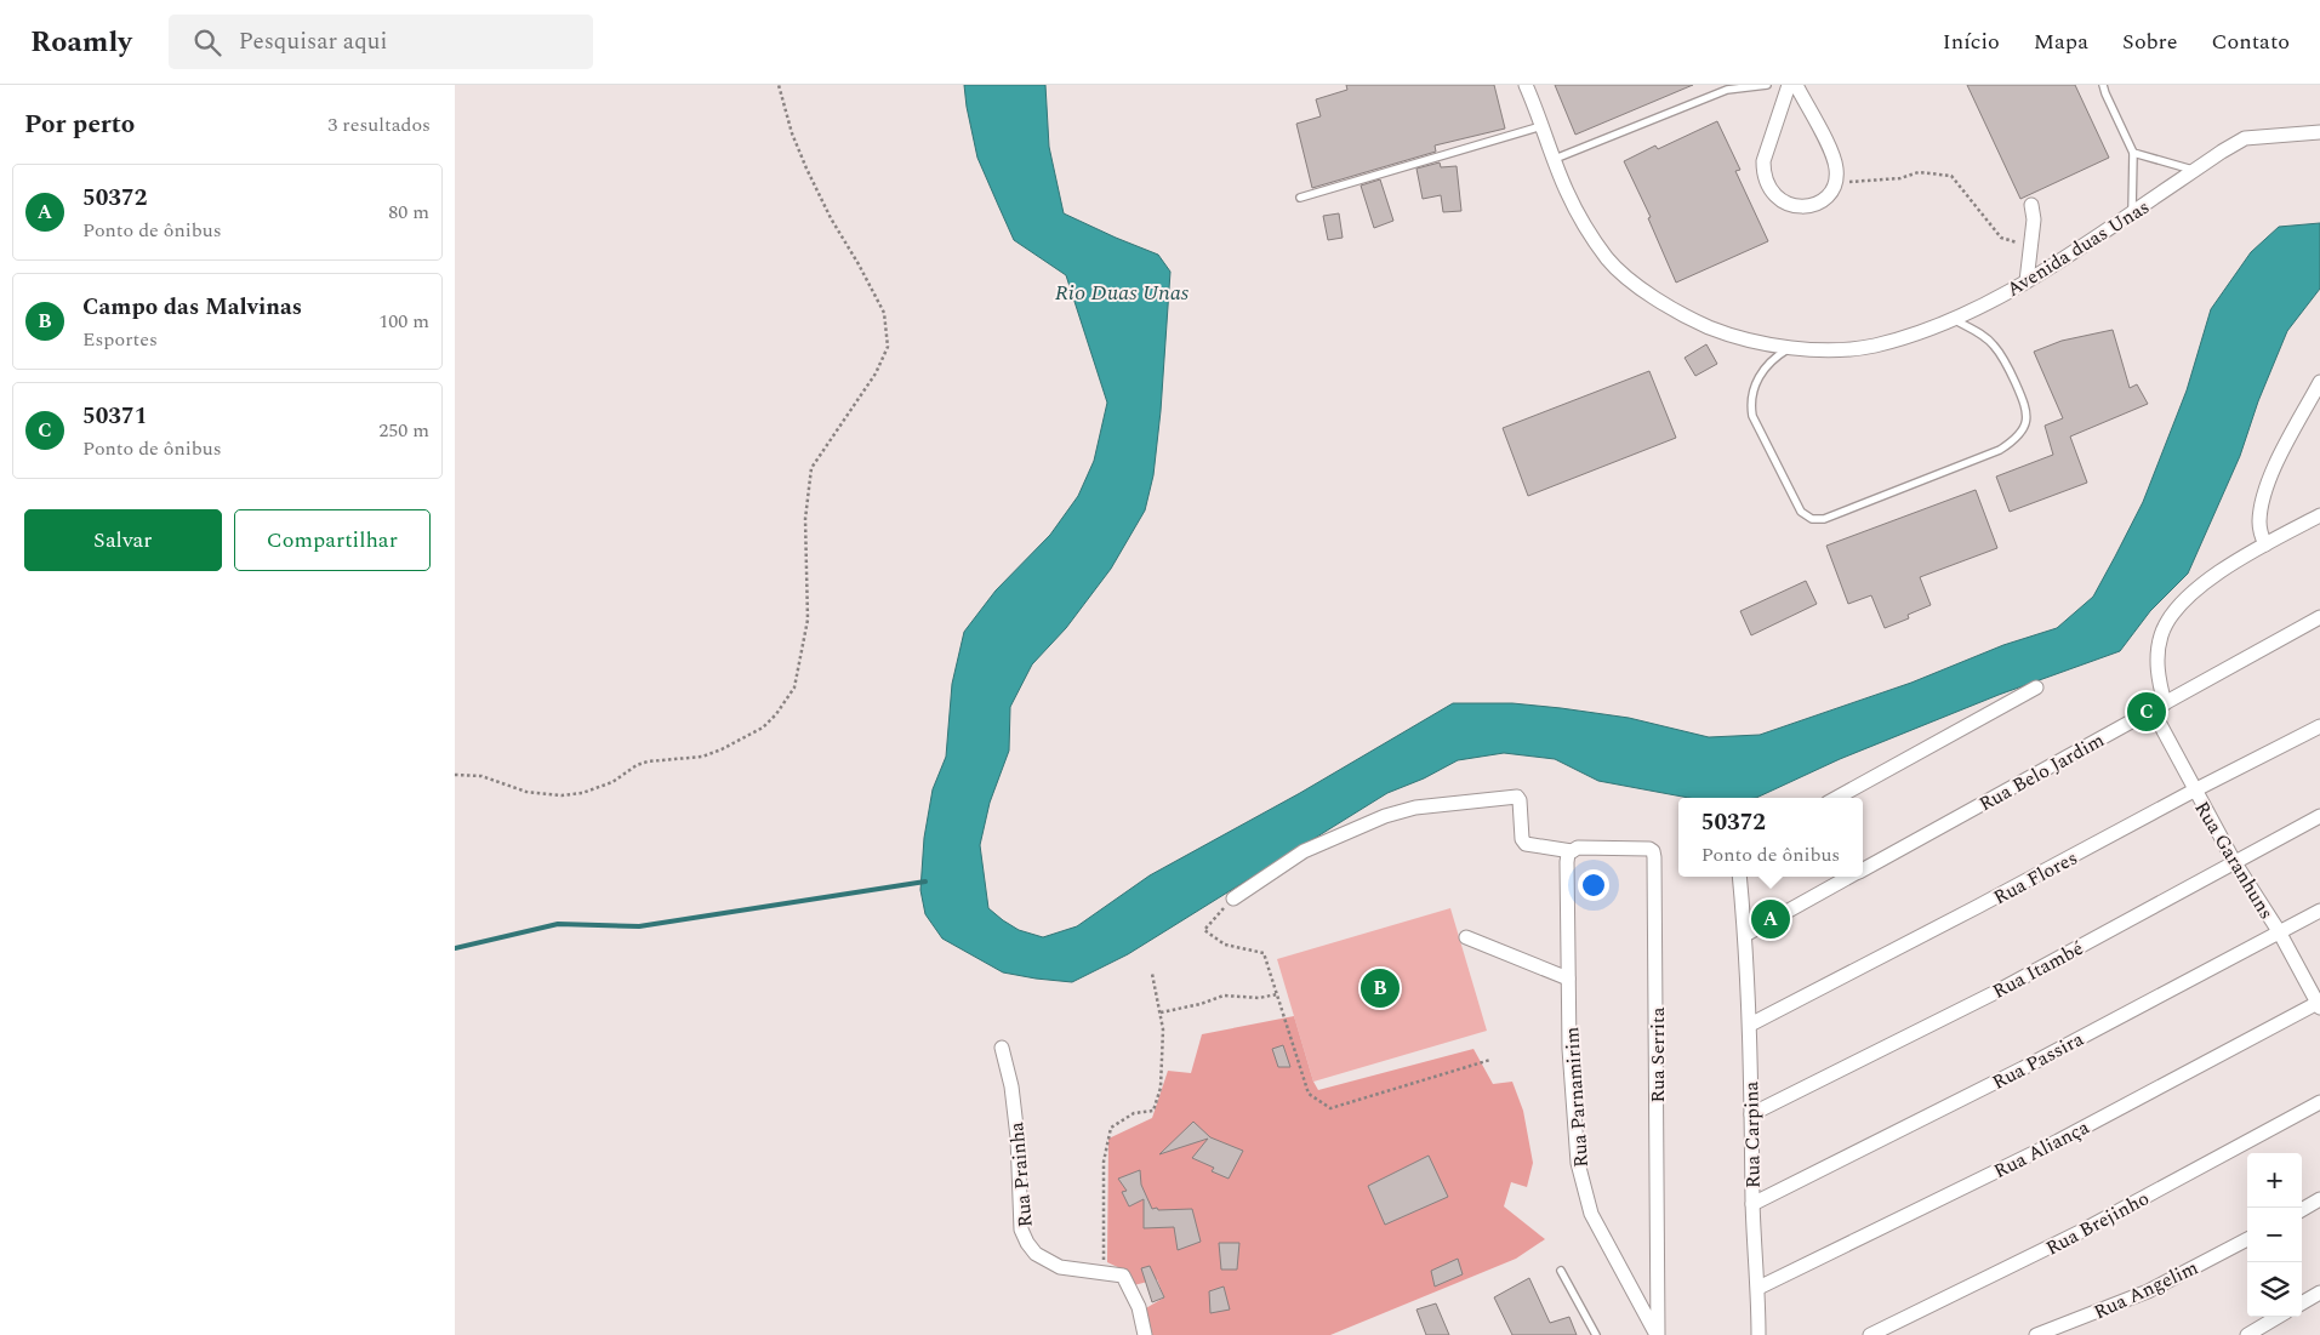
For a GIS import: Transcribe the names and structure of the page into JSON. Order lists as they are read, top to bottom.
{
  "streets": {
    "street": [
      "Avenida duas Unas",
      "Rua Belo Jardim",
      "Rua Garanhuns",
      "Rua Flores",
      "Rua Itambé",
      "Rua Serrita",
      "Rua Passira",
      "Rua Parnamirim",
      "Rua Carpina",
      "Rua Aliança",
      "Rua Prainha",
      "Rua Brejinho",
      "Rua Angelim"
    ]
  },
  "crossings": [
    ["Rua Belo Jardim", "Rua Garanhuns"],
    ["Rua Belo Jardim", "Rua Carpina"],
    ["Rua Garanhuns", "Rua Flores"],
    ["Rua Garanhuns", "Rua Itambé"],
    ["Rua Garanhuns", "Rua Passira"],
    ["Rua Garanhuns", "Rua Aliança"],
    ["Rua Flores", "Rua Carpina"],
    ["Rua Itambé", "Rua Carpina"],
    ["Rua Serrita", "Rua Parnamirim"],
    ["Rua Passira", "Rua Carpina"],
    ["Rua Carpina", "Rua Aliança"]
  ],
  "water": ["Rio Duas Unas"],
  "page": {
    "header": "Roamly",
    "search": "Pesquisar aqui",
    "nav": [
      "Início",
      "Mapa",
      "Sobre",
      "Contato"
    ],
    "heading": ["Por perto", "3 resultados"],
    "list": [
      {
        "mark": "A",
        "name": "50372",
        "note": "Ponto de ônibus",
        "value": "80 m"
      },
      {
        "mark": "B",
        "name": "Campo das Malvinas",
        "note": "Esportes",
        "value": "100 m"
      },
      {
        "mark": "C",
        "name": "50371",
        "note": "Ponto de ônibus",
        "value": "250 m"
      }
    ],
    "buttons": ["Salvar", "Compartilhar"],
    "pins": ["C", "A", "B"],
    "popup": ["50372", "Ponto de ônibus"],
    "map_buttons": ["+", "−"]
  }
}
